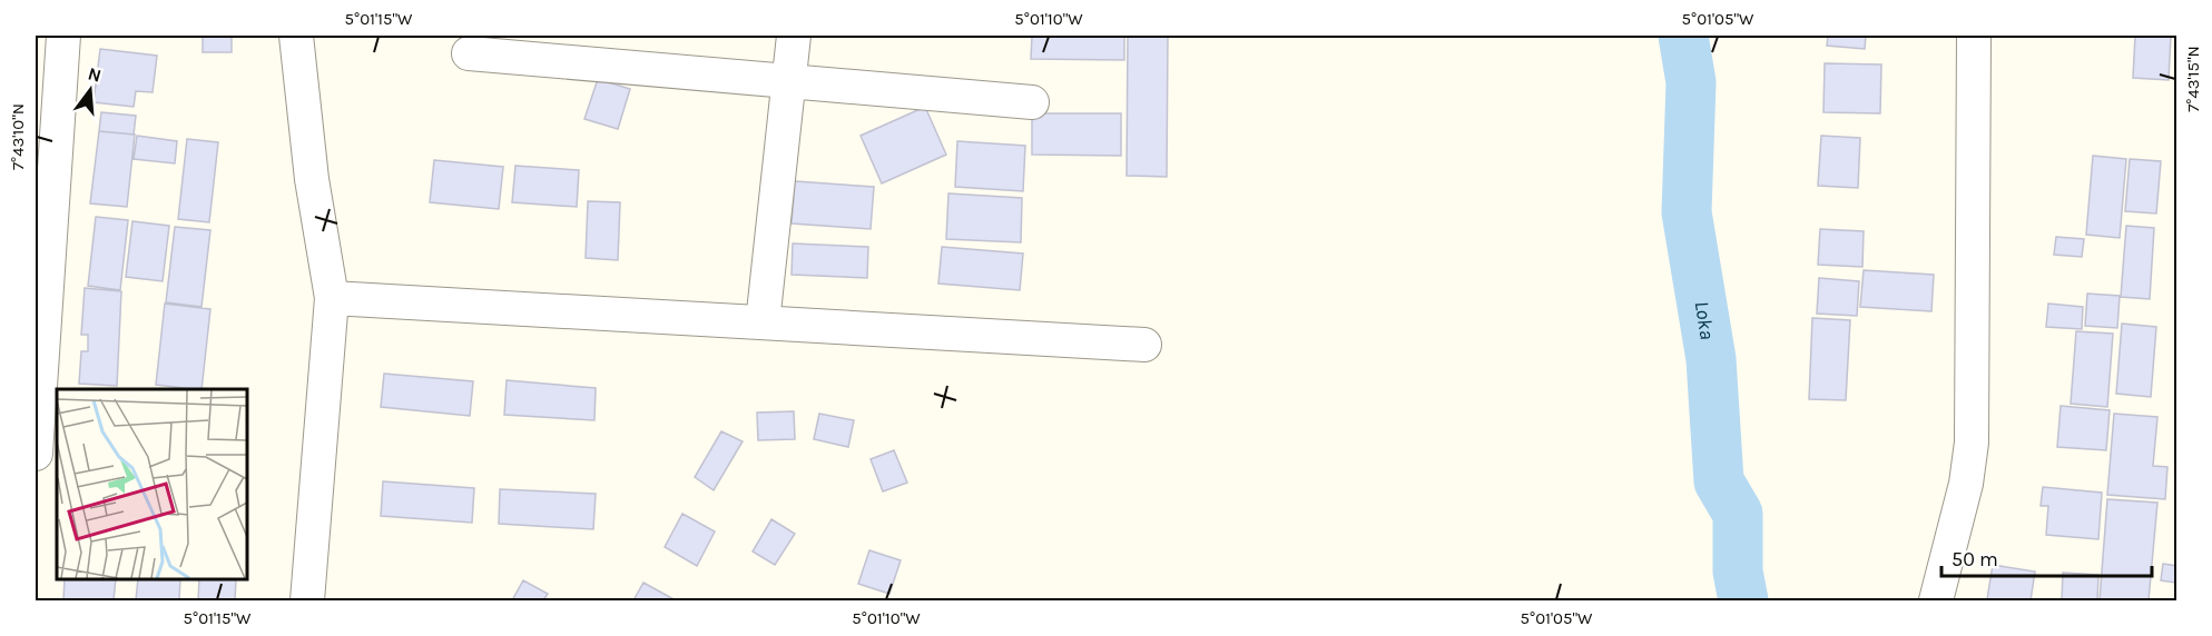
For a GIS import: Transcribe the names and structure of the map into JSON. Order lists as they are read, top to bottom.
{
  "water": ["Loka"],
  "scale_bar": "50 m",
  "north": "top",
  "coordinates": [
    "5°01'15\"W",
    "5°01'10\"W",
    "5°01'05\"W",
    "7°43'15\"N",
    "7°43'10\"N"
  ]
}
